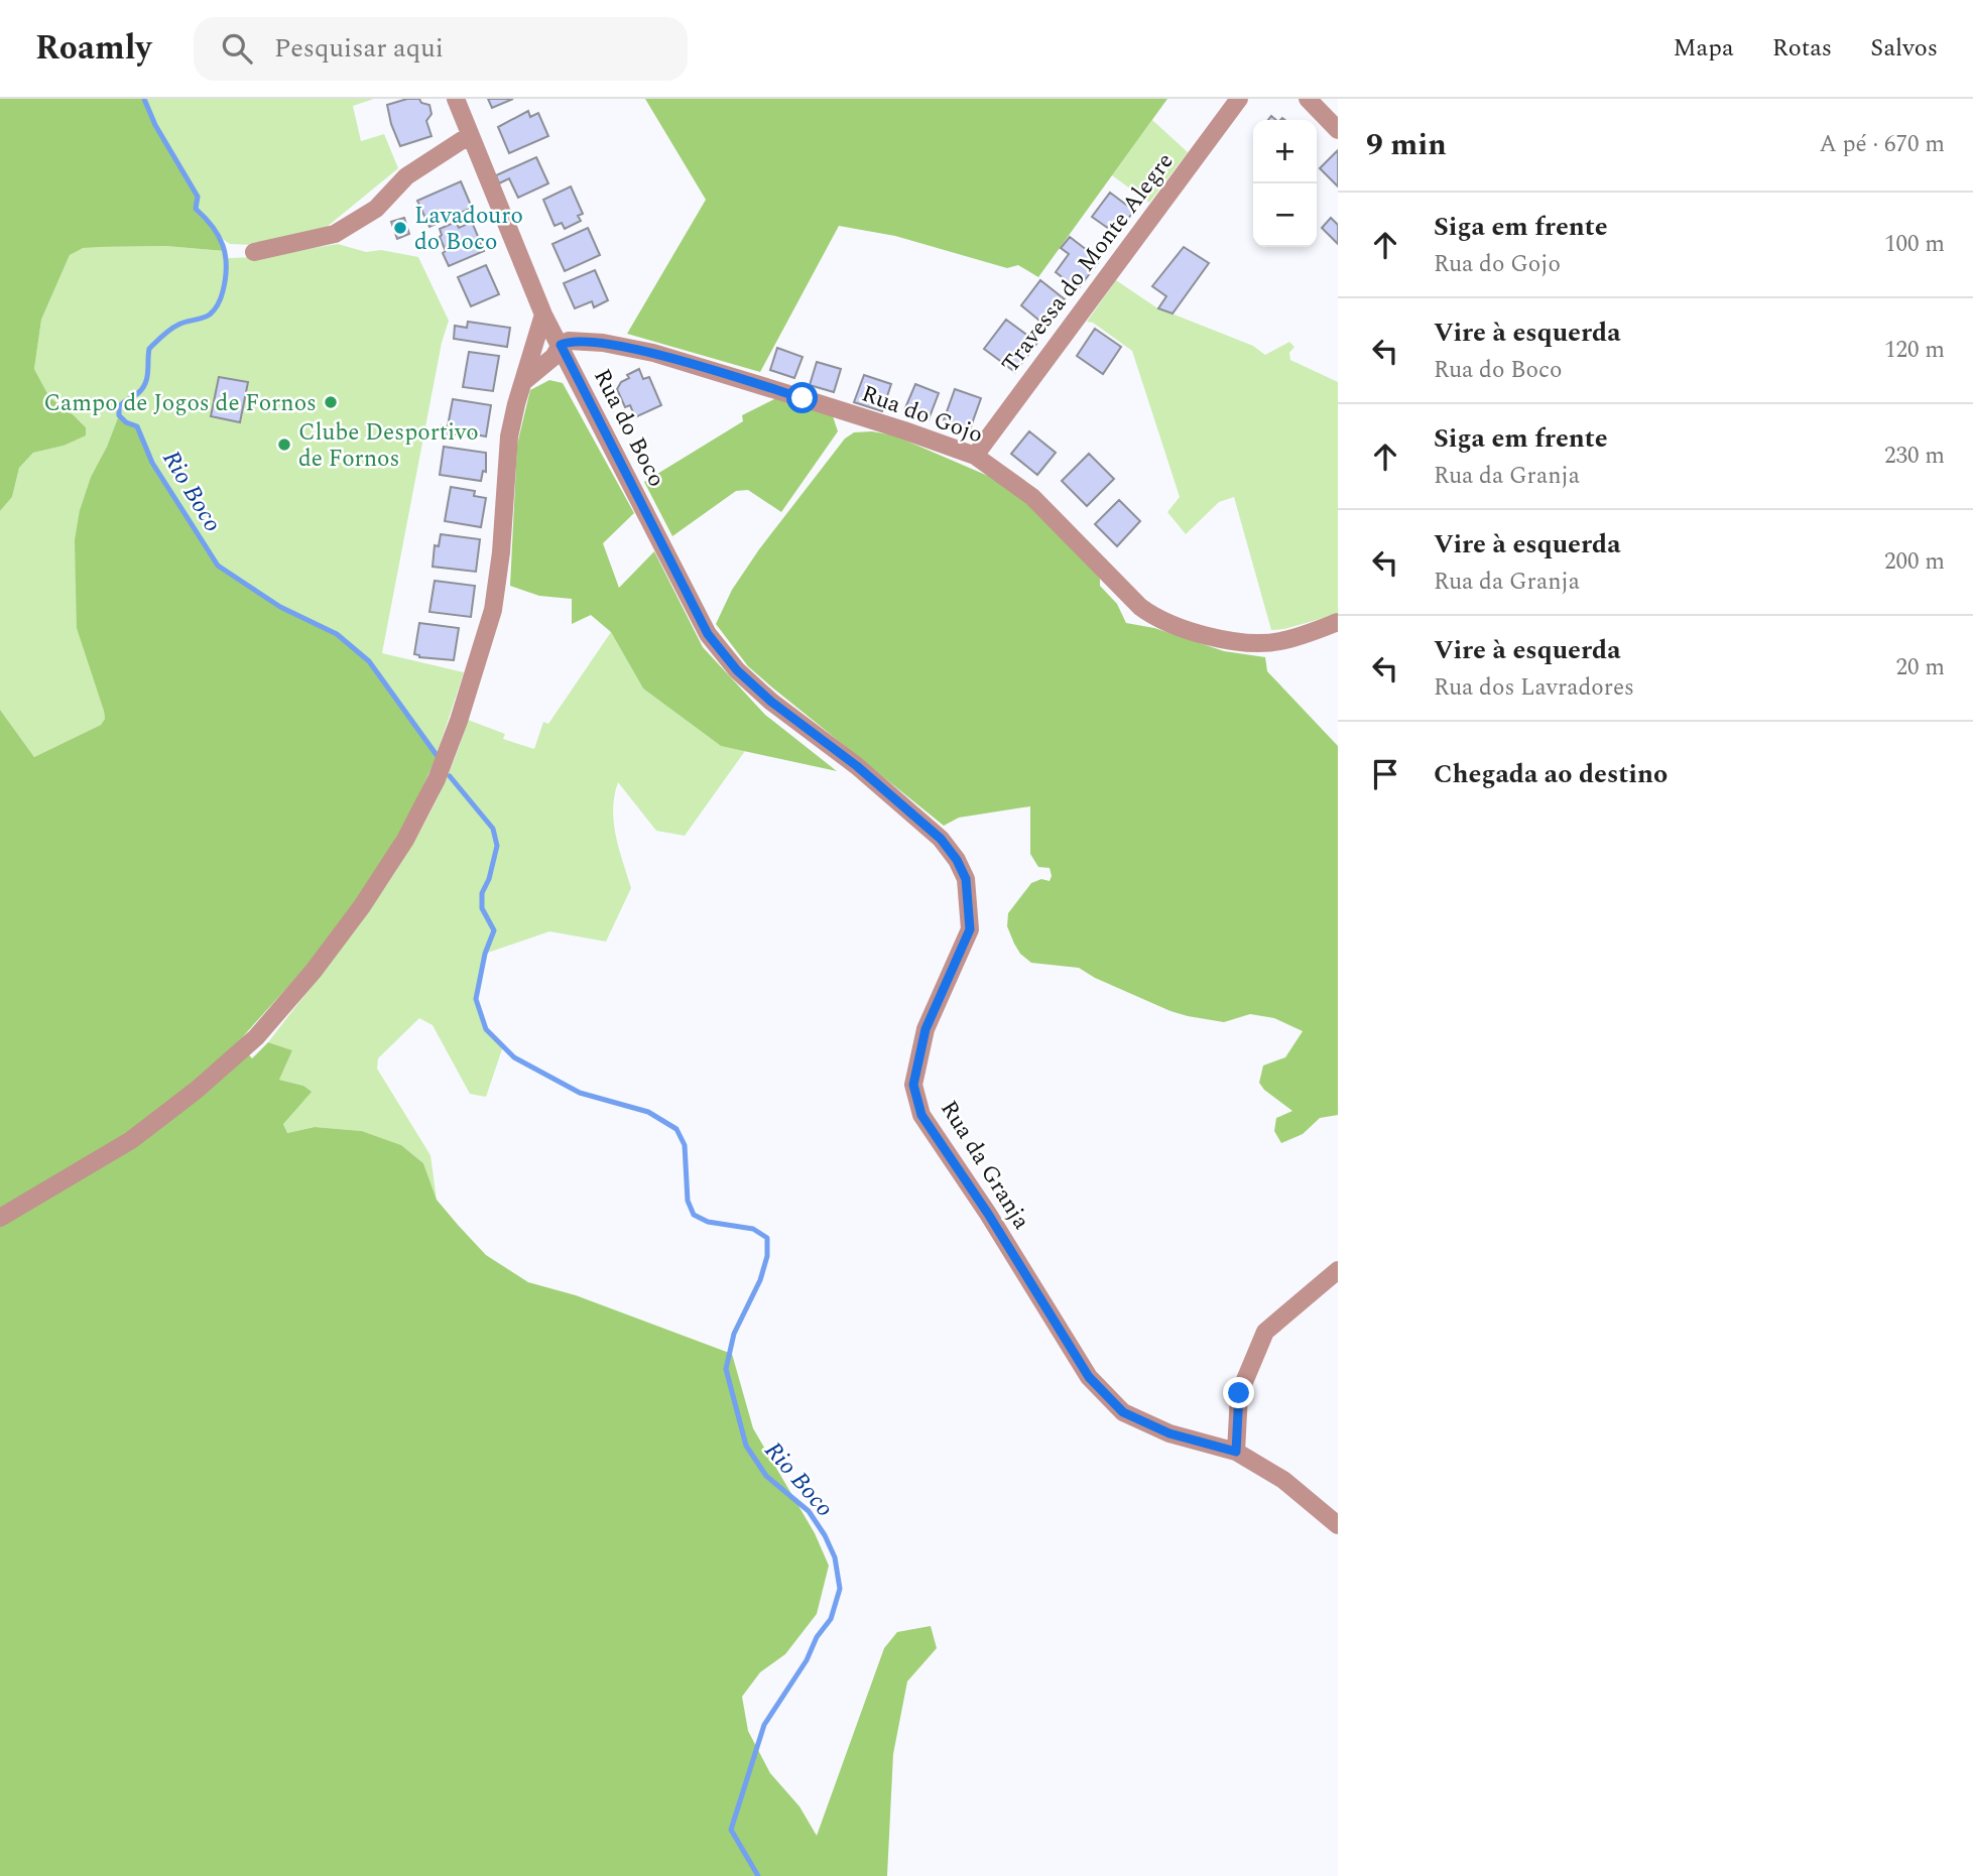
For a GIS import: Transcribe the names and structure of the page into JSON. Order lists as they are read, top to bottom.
{
  "streets": {
    "street": [
      "Travessa do Monte Alegre",
      "Rua do Gojo",
      "Rua do Boco",
      "Rua da Granja"
    ]
  },
  "crossings": [
    ["Travessa do Monte Alegre", "Rua do Gojo"],
    ["Rua do Gojo", "Rua do Boco"],
    ["Rua do Boco", "Rua da Granja"]
  ],
  "water": ["Rio Boco"],
  "places": ["Lavadouro do Boco", "Campo de Jogos de Fornos", "Clube Desportivo de Fornos"],
  "page": {
    "header": "Roamly",
    "search": "Pesquisar aqui",
    "nav": ["Mapa", "Rotas", "Salvos"],
    "heading": ["9 min", "A pé · 670 m"],
    "map_buttons": ["+", "−"],
    "list": [
      ["Siga em frente", "Rua do Gojo", "100 m"],
      ["Vire à esquerda", "Rua do Boco", "120 m"],
      ["Siga em frente", "Rua da Granja", "230 m"],
      ["Vire à esquerda", "Rua da Granja", "200 m"],
      ["Vire à esquerda", "Rua dos Lavradores", "20 m"],
      "Chegada ao destino"
    ]
  }
}
